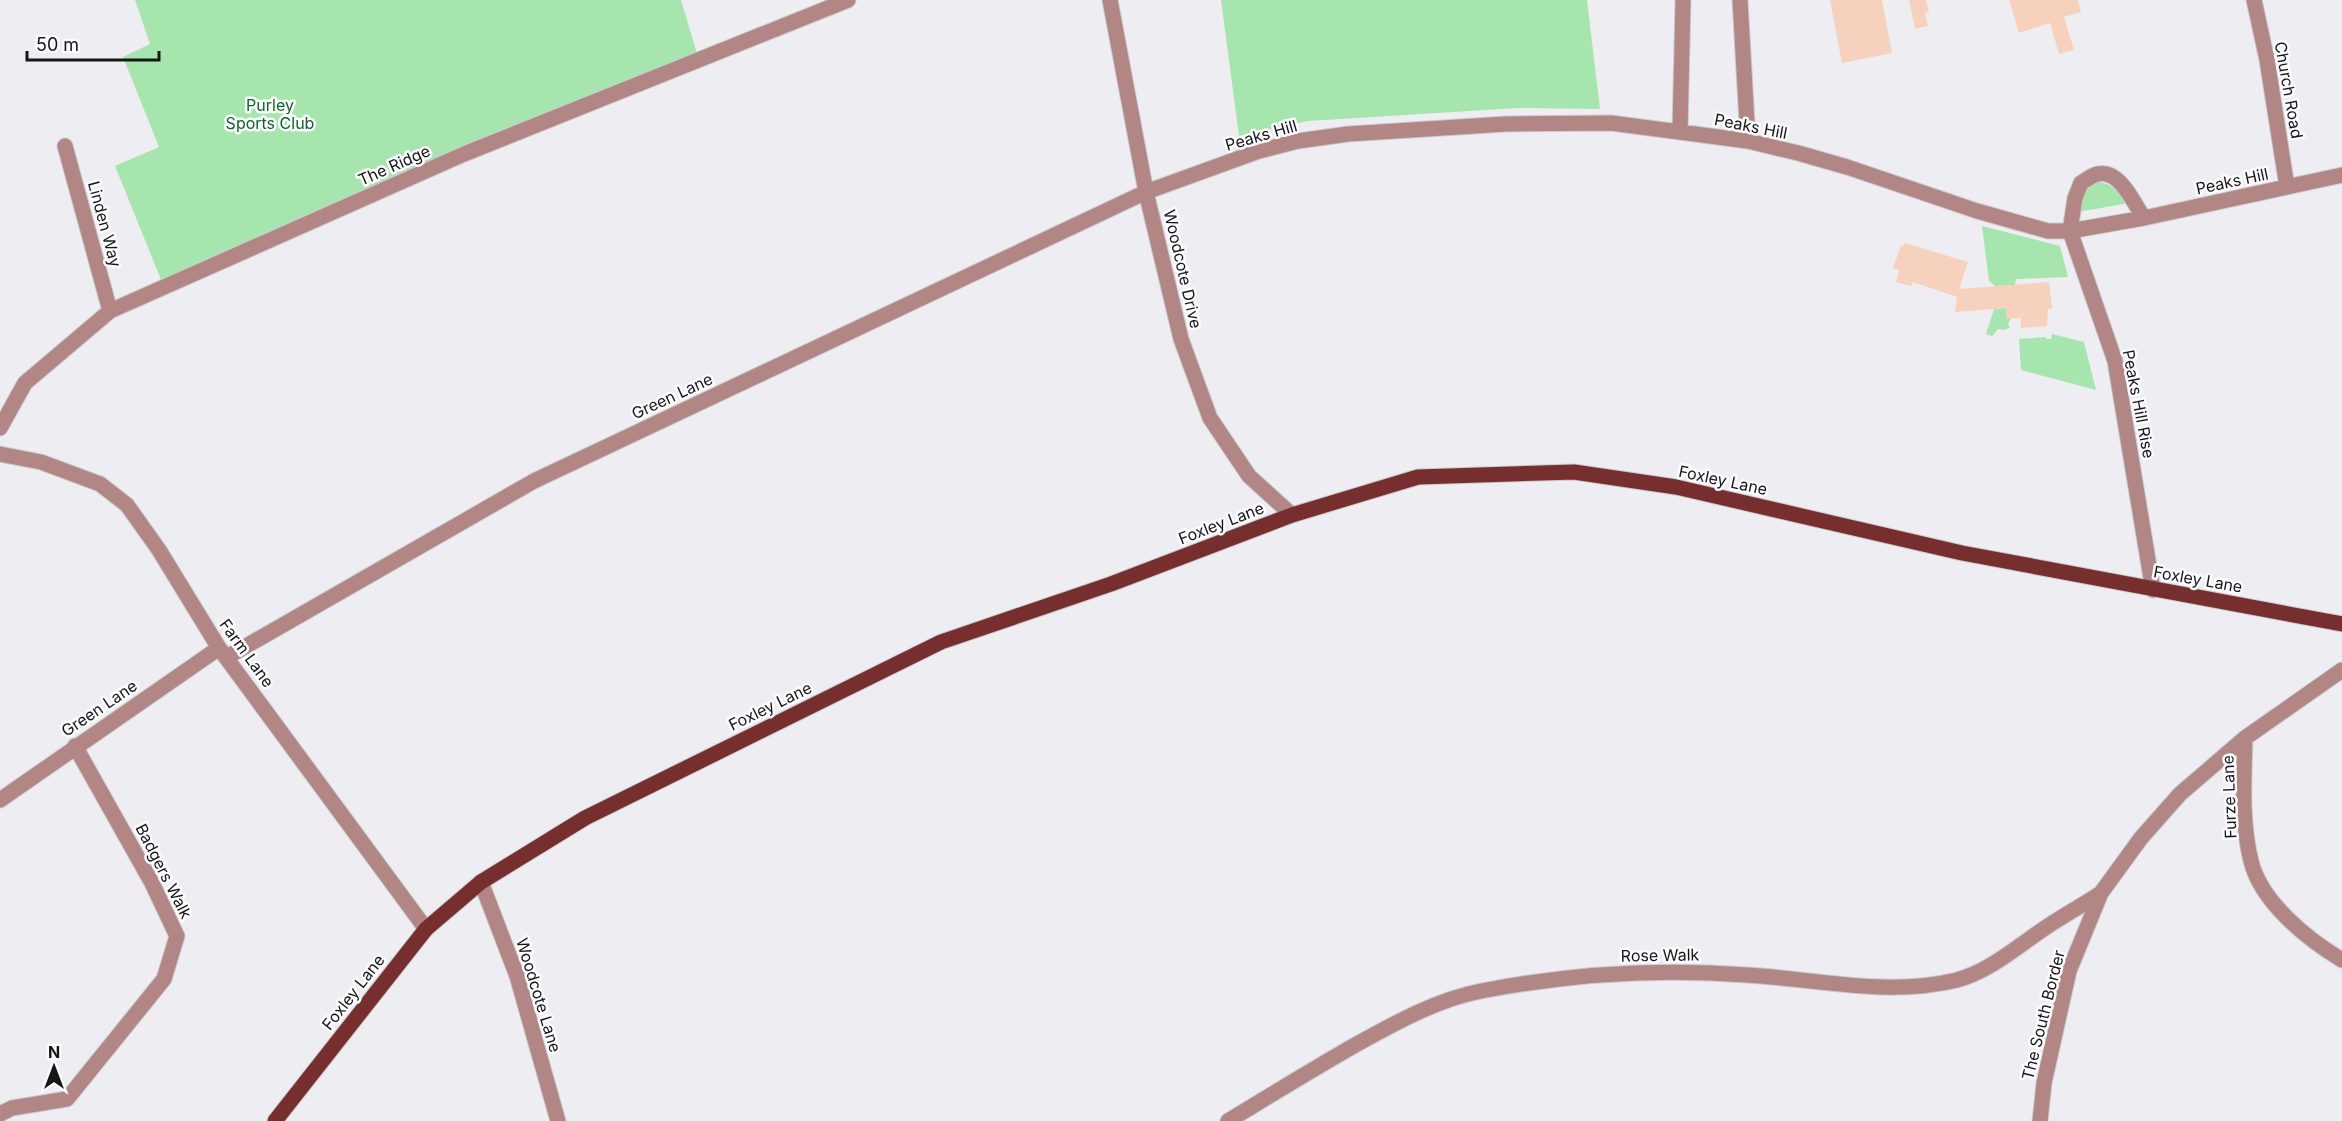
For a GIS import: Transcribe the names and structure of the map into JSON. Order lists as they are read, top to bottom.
{
  "streets": {
    "main road": ["Foxley Lane"],
    "street": [
      "Church Road",
      "Peaks Hill",
      "The Ridge",
      "Linden Way",
      "Woodcote Drive",
      "Green Lane",
      "Peaks Hill Rise",
      "Farm Lane",
      "Furze Lane",
      "Badgers Walk",
      "Rose Walk",
      "Woodcote Lane",
      "The South Border"
    ]
  },
  "crossings": [
    ["Church Road", "Peaks Hill"],
    ["Peaks Hill", "Woodcote Drive"],
    ["Peaks Hill", "Green Lane"],
    ["Peaks Hill", "Peaks Hill Rise"],
    ["The Ridge", "Linden Way"],
    ["Woodcote Drive", "Green Lane"],
    ["Woodcote Drive", "Foxley Lane"],
    ["Green Lane", "Farm Lane"],
    ["Green Lane", "Badgers Walk"],
    ["Peaks Hill Rise", "Foxley Lane"],
    ["Foxley Lane", "Farm Lane"],
    ["Foxley Lane", "Woodcote Lane"],
    ["Furze Lane", "The South Border"],
    ["Rose Walk", "The South Border"]
  ],
  "parks": ["Purley Sports Club"],
  "scale_bar": "50 m",
  "north": "top"
}
